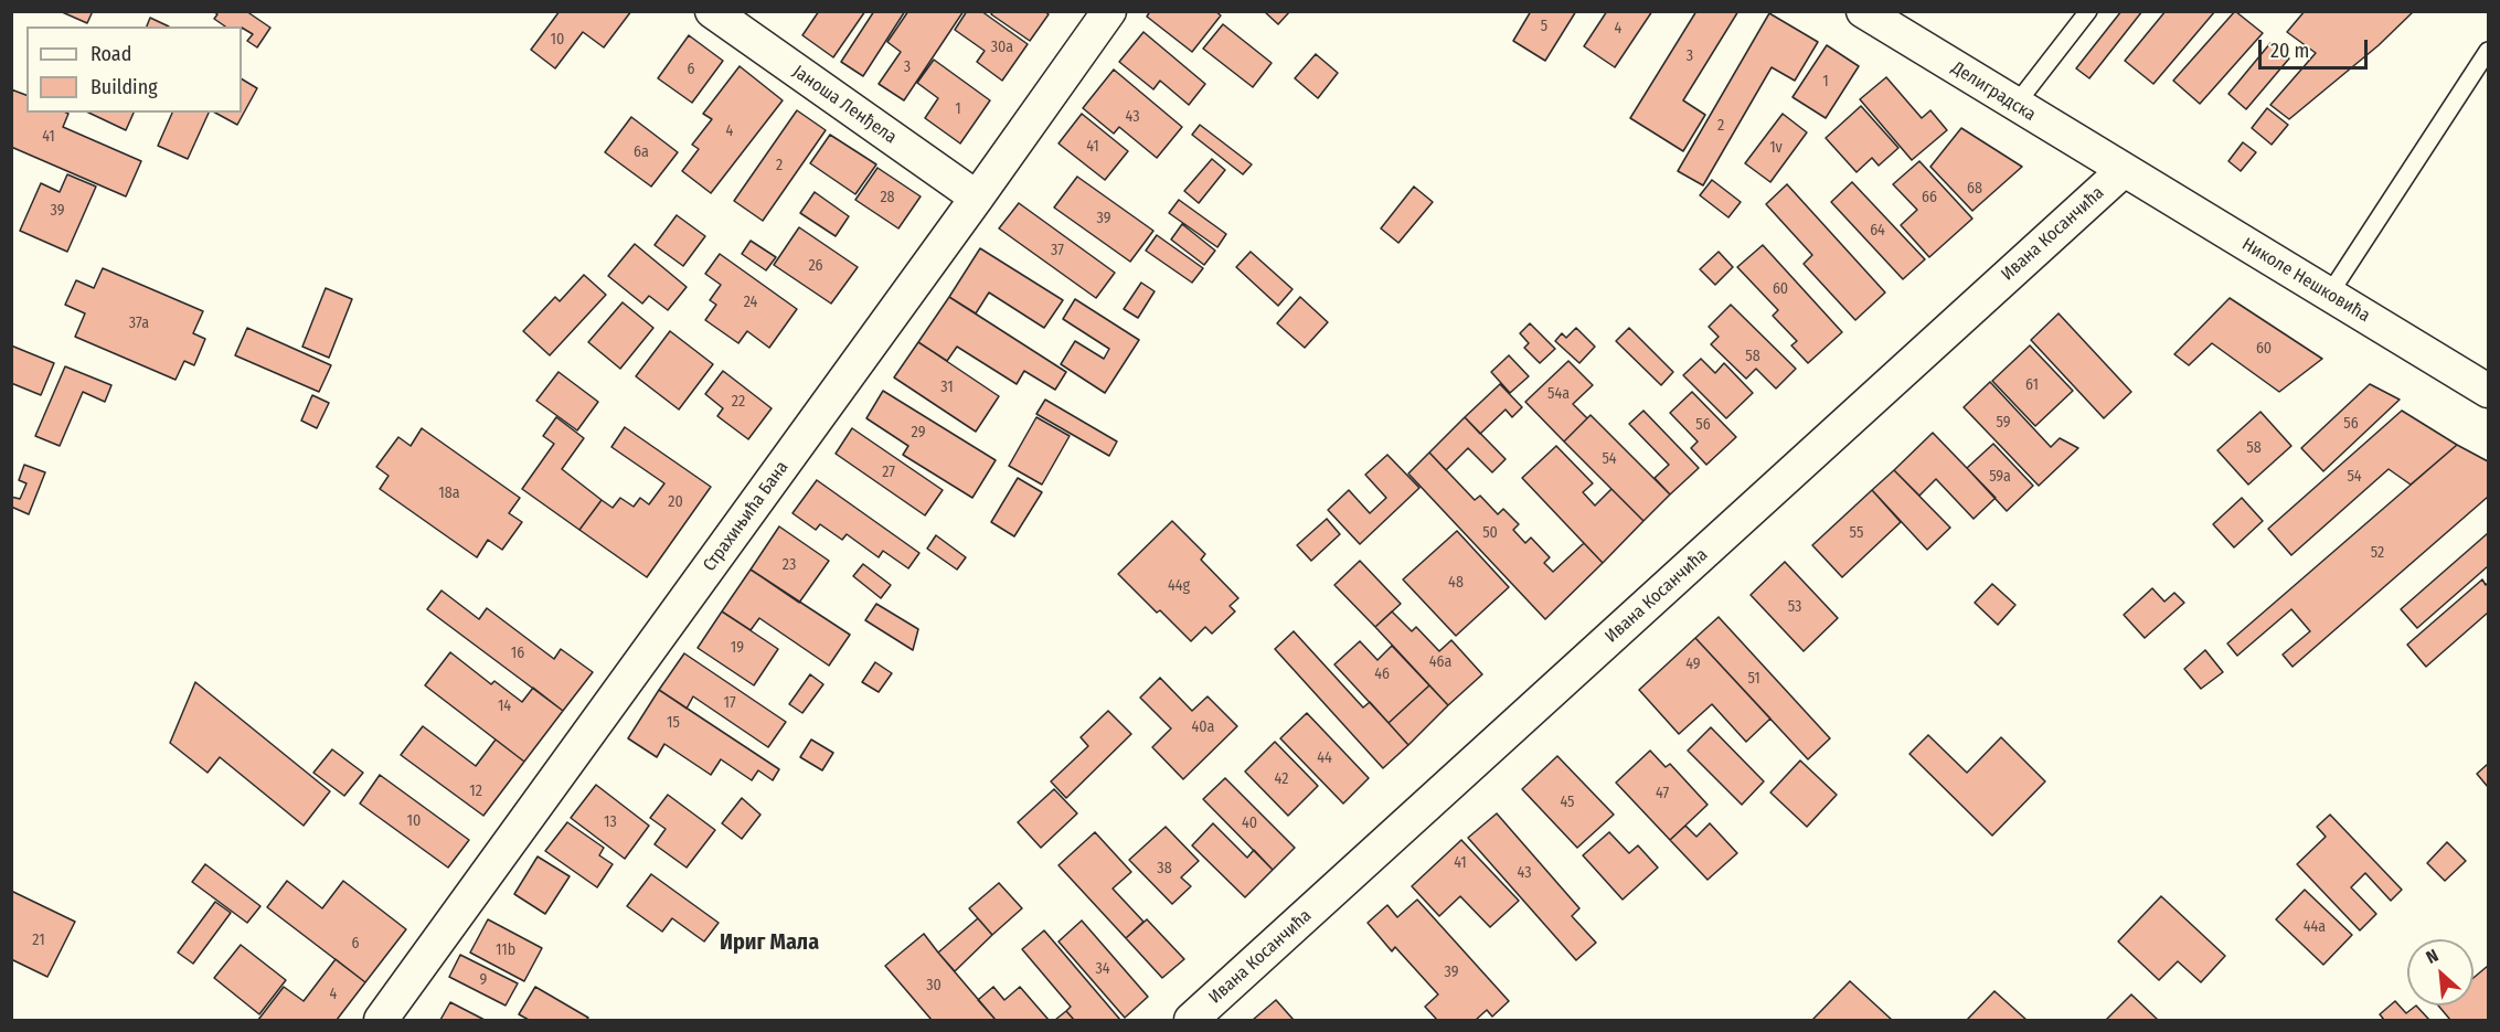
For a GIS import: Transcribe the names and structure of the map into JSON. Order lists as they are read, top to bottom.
{
  "streets": {
    "street": [
      "Делиградска",
      "Јаноша Ленђела",
      "Ивана Косанчића",
      "Николе Нешковића",
      "Страхињића Бана"
    ]
  },
  "crossings": [
    ["Делиградска", "Ивана Косанчића"],
    ["Делиградска", "Николе Нешковића"],
    ["Јаноша Ленђела", "Страхињића Бана"],
    ["Ивана Косанчића", "Николе Нешковића"]
  ],
  "districts": ["Ириг Мала"],
  "house_numbers": [
    "5",
    "4",
    "10",
    "30a",
    "3",
    "3",
    "6",
    "1",
    "1",
    "43",
    "2",
    "4",
    "41",
    "41",
    "1v",
    "6a",
    "2",
    "68",
    "28",
    "66",
    "39",
    "39",
    "64",
    "37",
    "26",
    "60",
    "24",
    "37a",
    "60",
    "58",
    "61",
    "31",
    "54a",
    "22",
    "59",
    "56",
    "56",
    "29",
    "58",
    "54",
    "27",
    "59a",
    "54",
    "18a",
    "20",
    "50",
    "55",
    "52",
    "23",
    "48",
    "44g",
    "53",
    "19",
    "16",
    "46a",
    "49",
    "46",
    "51",
    "17",
    "14",
    "15",
    "40a",
    "44",
    "42",
    "12",
    "47",
    "45",
    "10",
    "13",
    "40",
    "41",
    "38",
    "43",
    "44a",
    "21",
    "6",
    "11b",
    "34",
    "39",
    "9",
    "30",
    "4"
  ],
  "legend": ["Road", "Building"],
  "scale_bar": "20 m",
  "north": "top left"
}
